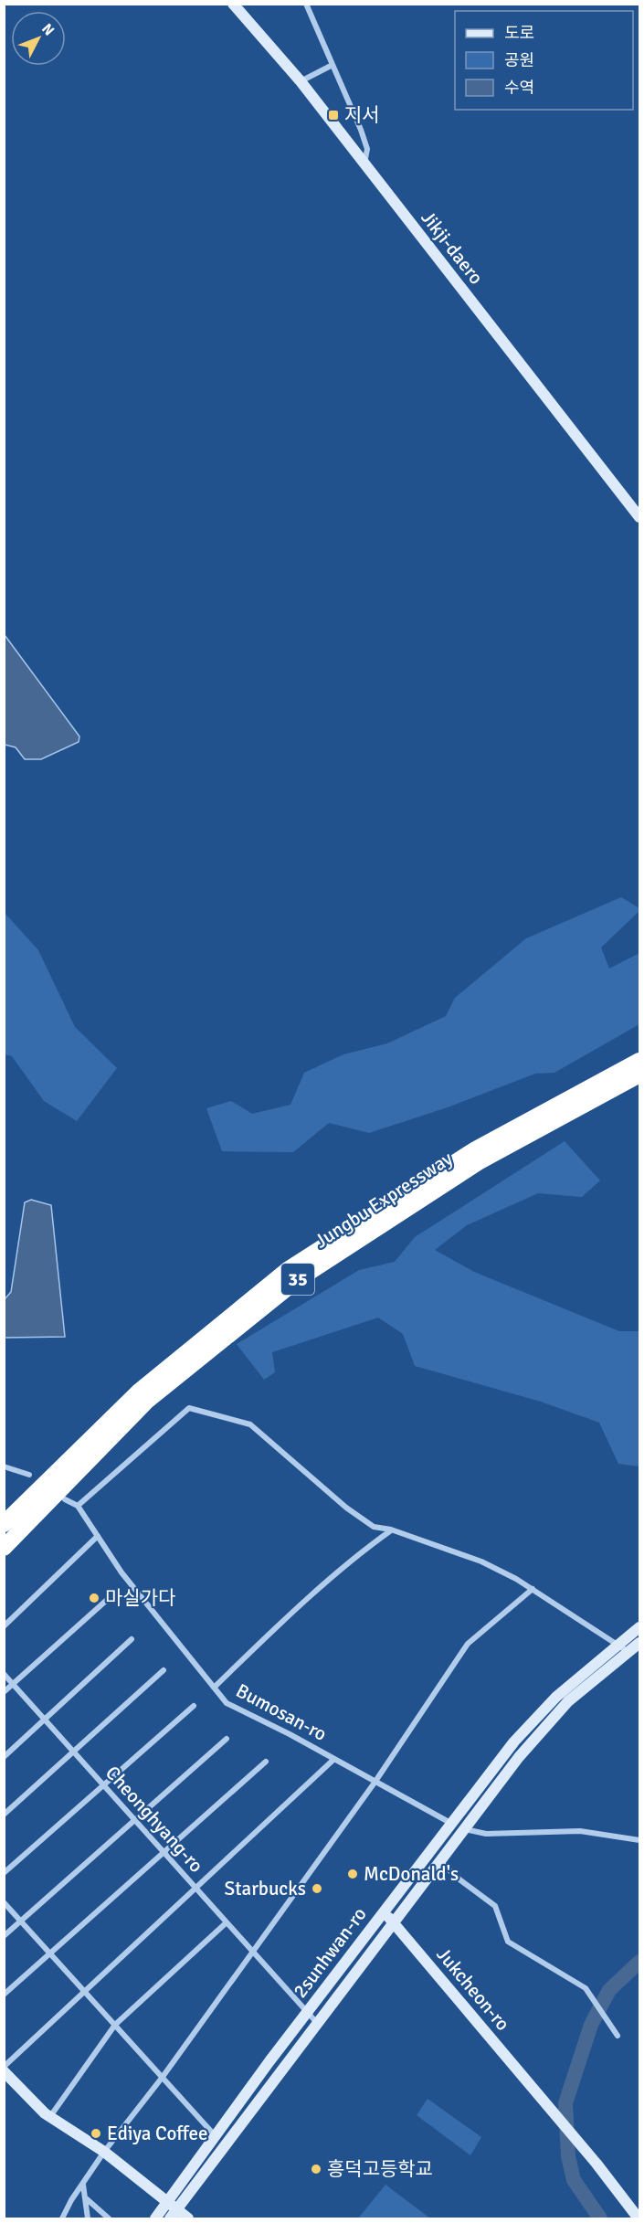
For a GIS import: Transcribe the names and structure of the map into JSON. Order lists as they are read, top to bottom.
{
  "streets": {
    "highway": ["Jungbu Expressway", "35"],
    "main road": ["Jikji-daero", "2sunhwan-ro", "Jukcheon-ro"],
    "street": ["Bumosan-ro", "Cheonghyang-ro"]
  },
  "crossings": [
    ["Bumosan-ro", "2sunhwan-ro"],
    ["Cheonghyang-ro", "2sunhwan-ro"],
    ["2sunhwan-ro", "Jukcheon-ro"]
  ],
  "places": {
    "transit": ["지서"],
    "other": [
      "마실가다",
      "McDonald's",
      "Starbucks",
      "Ediya Coffee",
      "흥덕고등학교"
    ]
  },
  "legend": ["도로", "공원", "수역"],
  "north": "top right"
}
